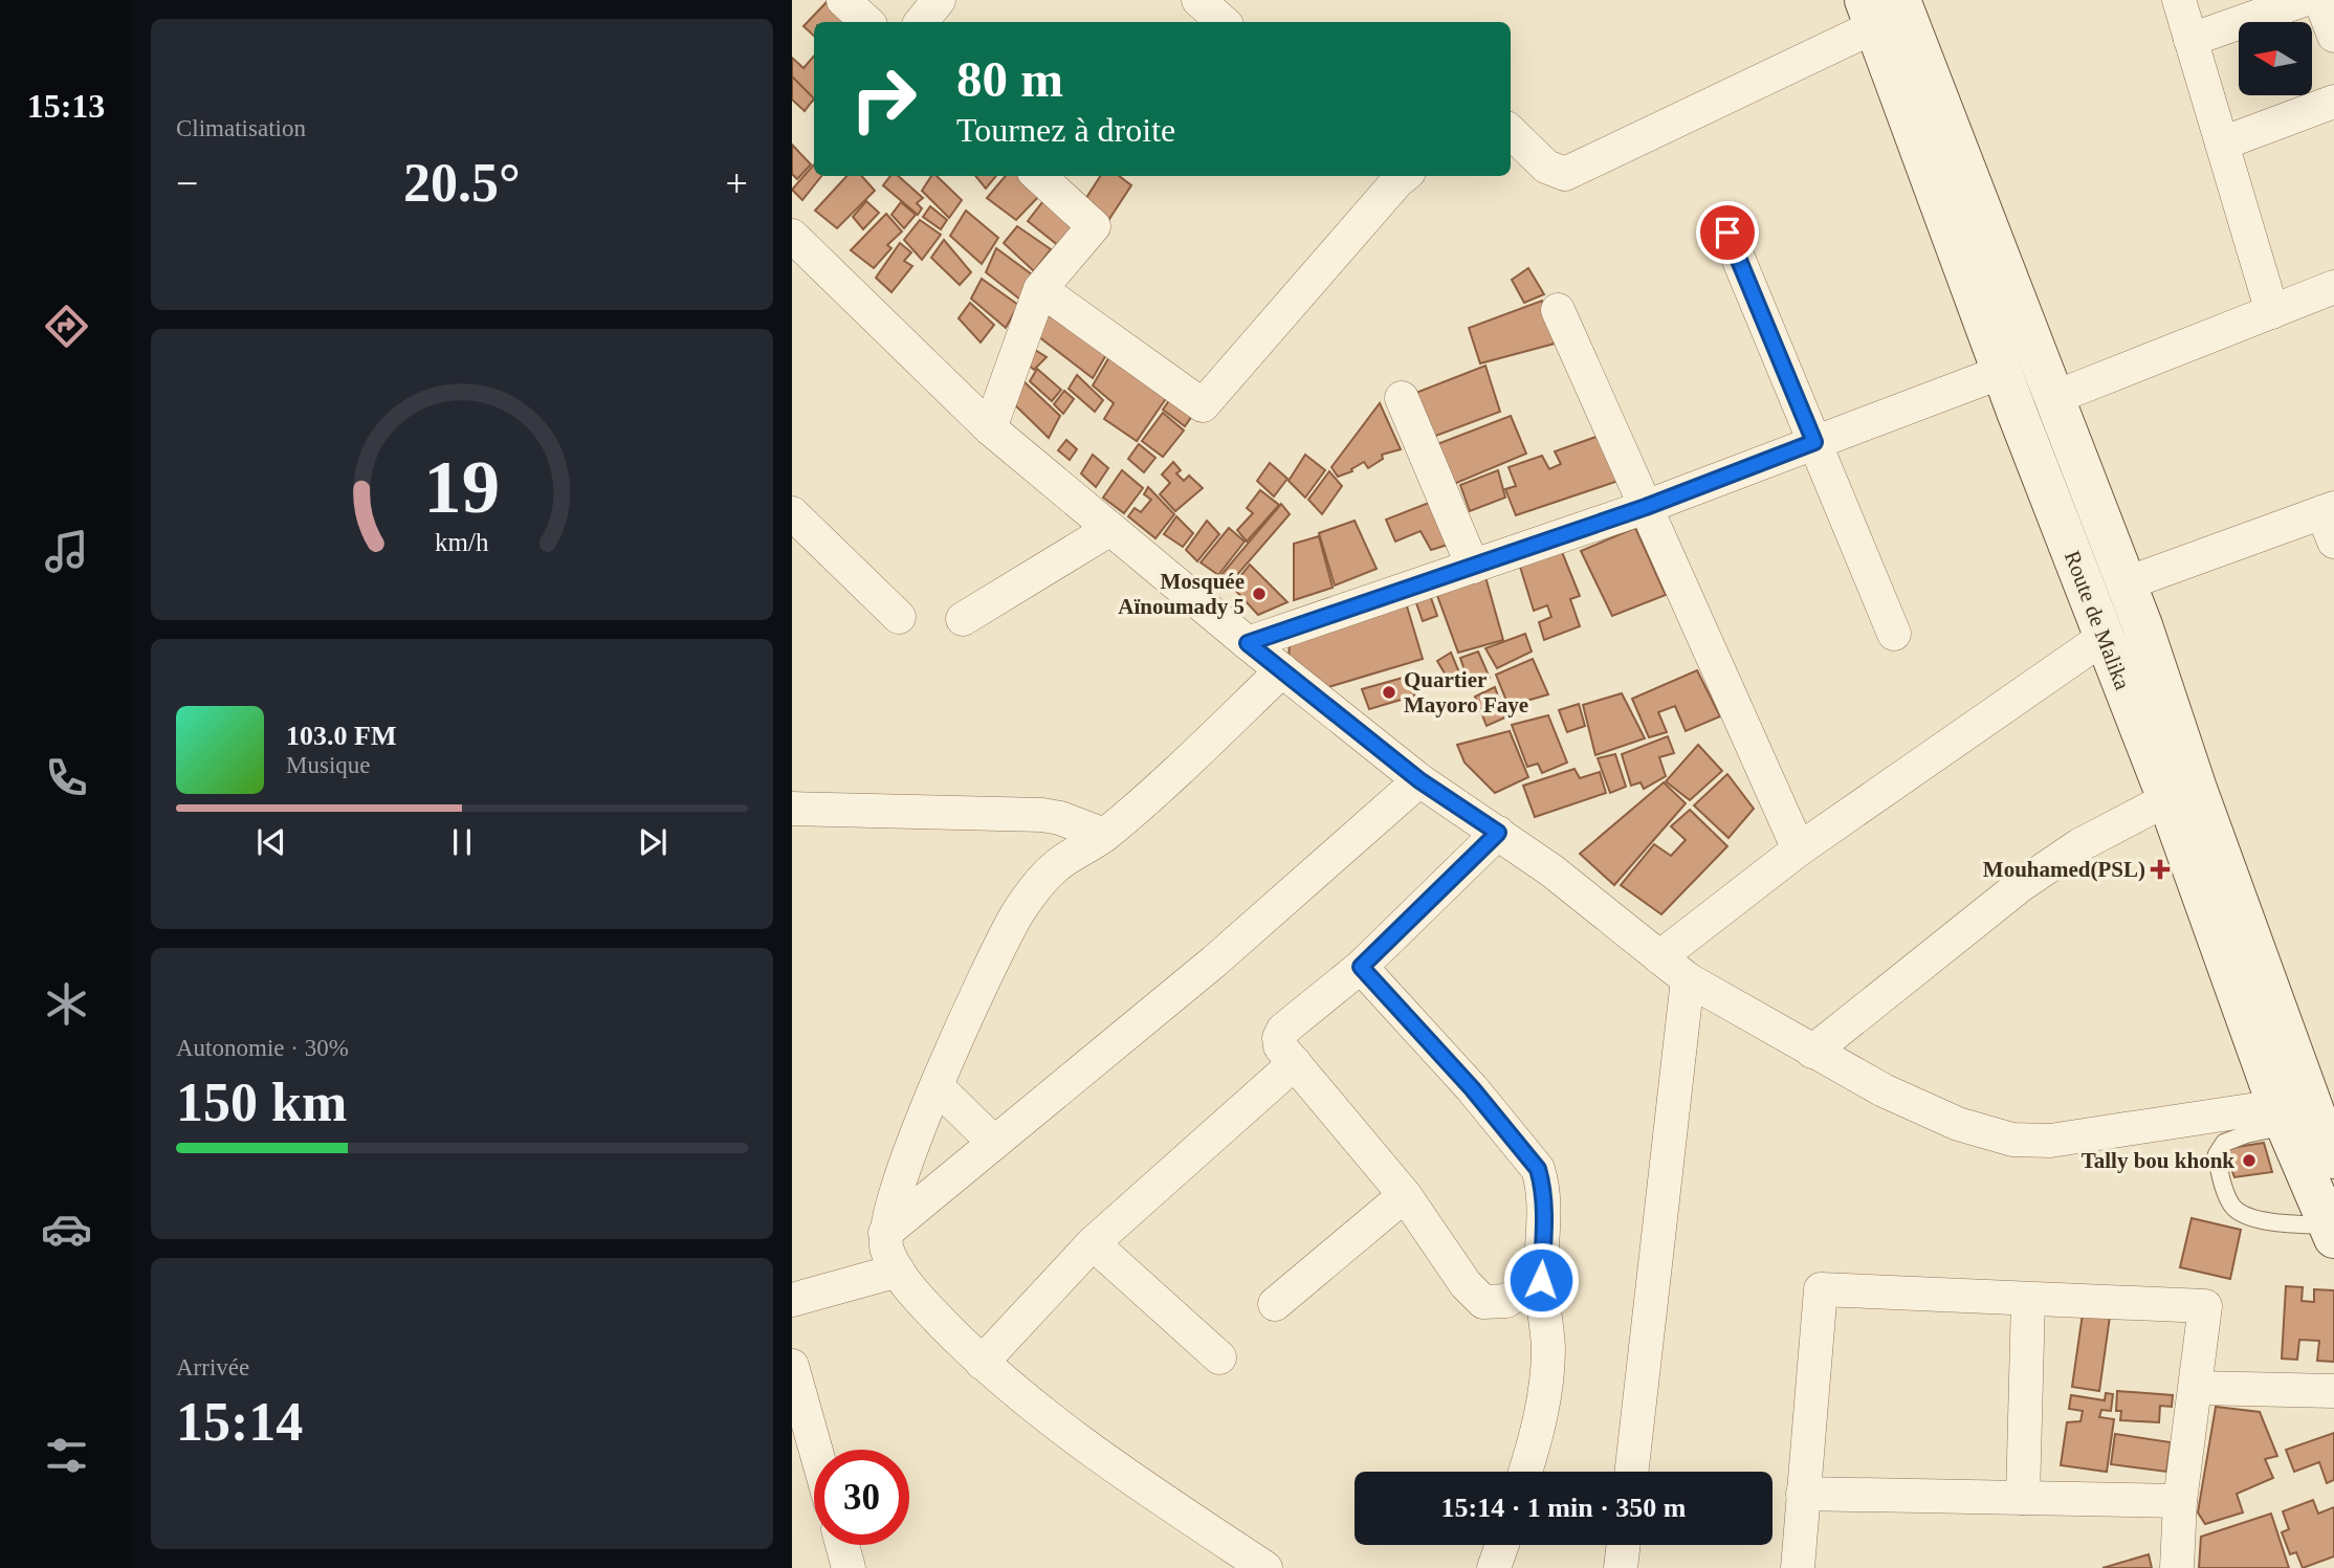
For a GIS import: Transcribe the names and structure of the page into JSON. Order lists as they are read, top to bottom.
{
  "streets": {
    "main road": ["Route de Malika"]
  },
  "places": {
    "other": ["Mosquée Aïnoumady 5", "Quartier Mayoro Faye", "Tally bou khonk"],
    "health": ["Mouhamed(PSL)"]
  },
  "north": "left",
  "page": {
    "tabs": "15:13",
    "tile": [
      "Climatisation",
      ["Autonomie · 30%", "150 km"],
      ["Arrivée", "15:14"]
    ],
    "turn": ["80 m", "Tournez à droite"],
    "heat": ["−", "20.5°", "+"],
    "song": ["103.0 FM", "Musique"],
    "limit": "30",
    "trip": "15:14 · 1 min · 350 m",
    "gauge": ["19", "km/h"]
  }
}
